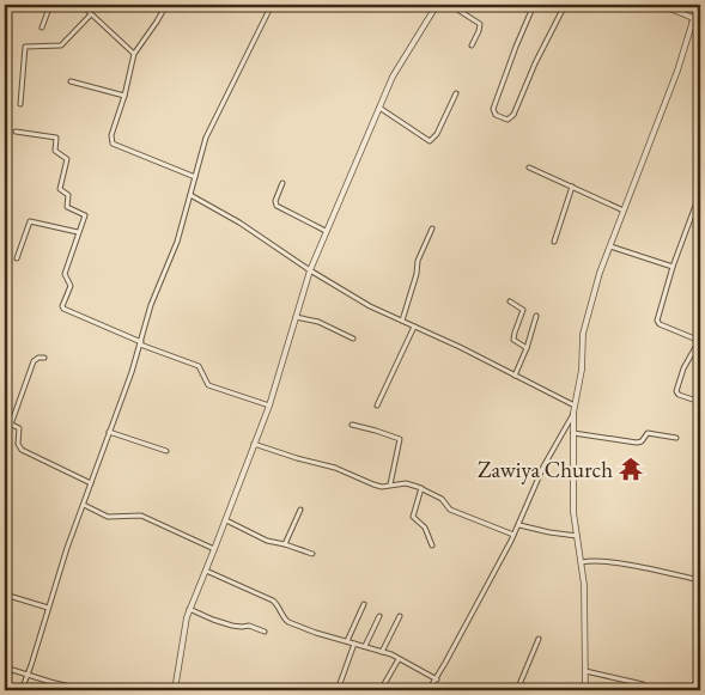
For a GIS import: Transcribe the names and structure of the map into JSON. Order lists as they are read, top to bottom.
{
  "places": {
    "temple": ["Zawiya Church"]
  }
}
